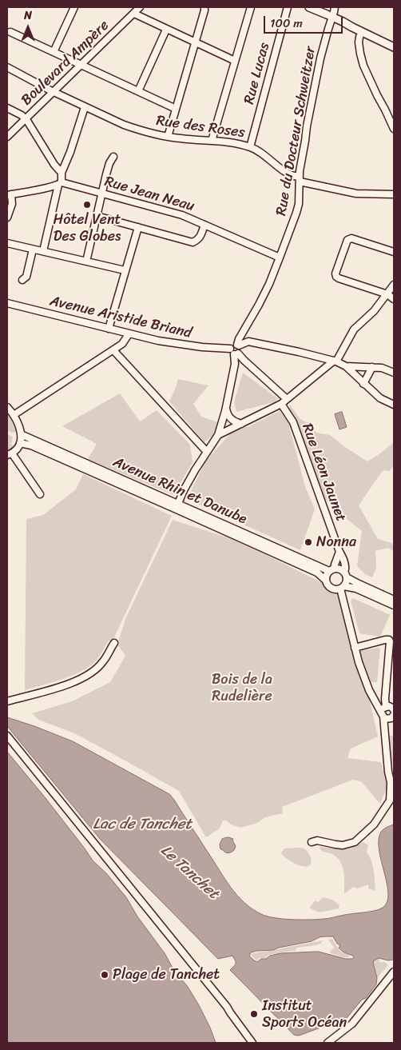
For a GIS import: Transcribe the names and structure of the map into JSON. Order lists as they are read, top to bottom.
{
  "streets": {
    "street": [
      "Boulevard Ampère",
      "Rue Lucas",
      "Rue des Roses",
      "Rue du Docteur Schweitzer",
      "Rue Jean Neau",
      "Avenue Aristide Briand",
      "Rue Léon Jaunet",
      "Avenue Rhin et Danube"
    ]
  },
  "crossings": [
    ["Boulevard Ampère", "Rue des Roses"],
    ["Rue Lucas", "Rue des Roses"],
    ["Rue des Roses", "Rue du Docteur Schweitzer"],
    ["Rue du Docteur Schweitzer", "Rue Jean Neau"],
    ["Rue du Docteur Schweitzer", "Avenue Aristide Briand"],
    ["Rue Léon Jaunet", "Avenue Rhin et Danube"]
  ],
  "water": ["Lac de Tanchet", "Le Tanchet"],
  "parks": ["Bois de la Rudelière"],
  "places": [
    "Hôtel Vent Des Globes",
    "Nonna",
    "Plage de Tanchet",
    "Institut Sports Océan"
  ],
  "scale_bar": "100 m",
  "north": "top"
}
